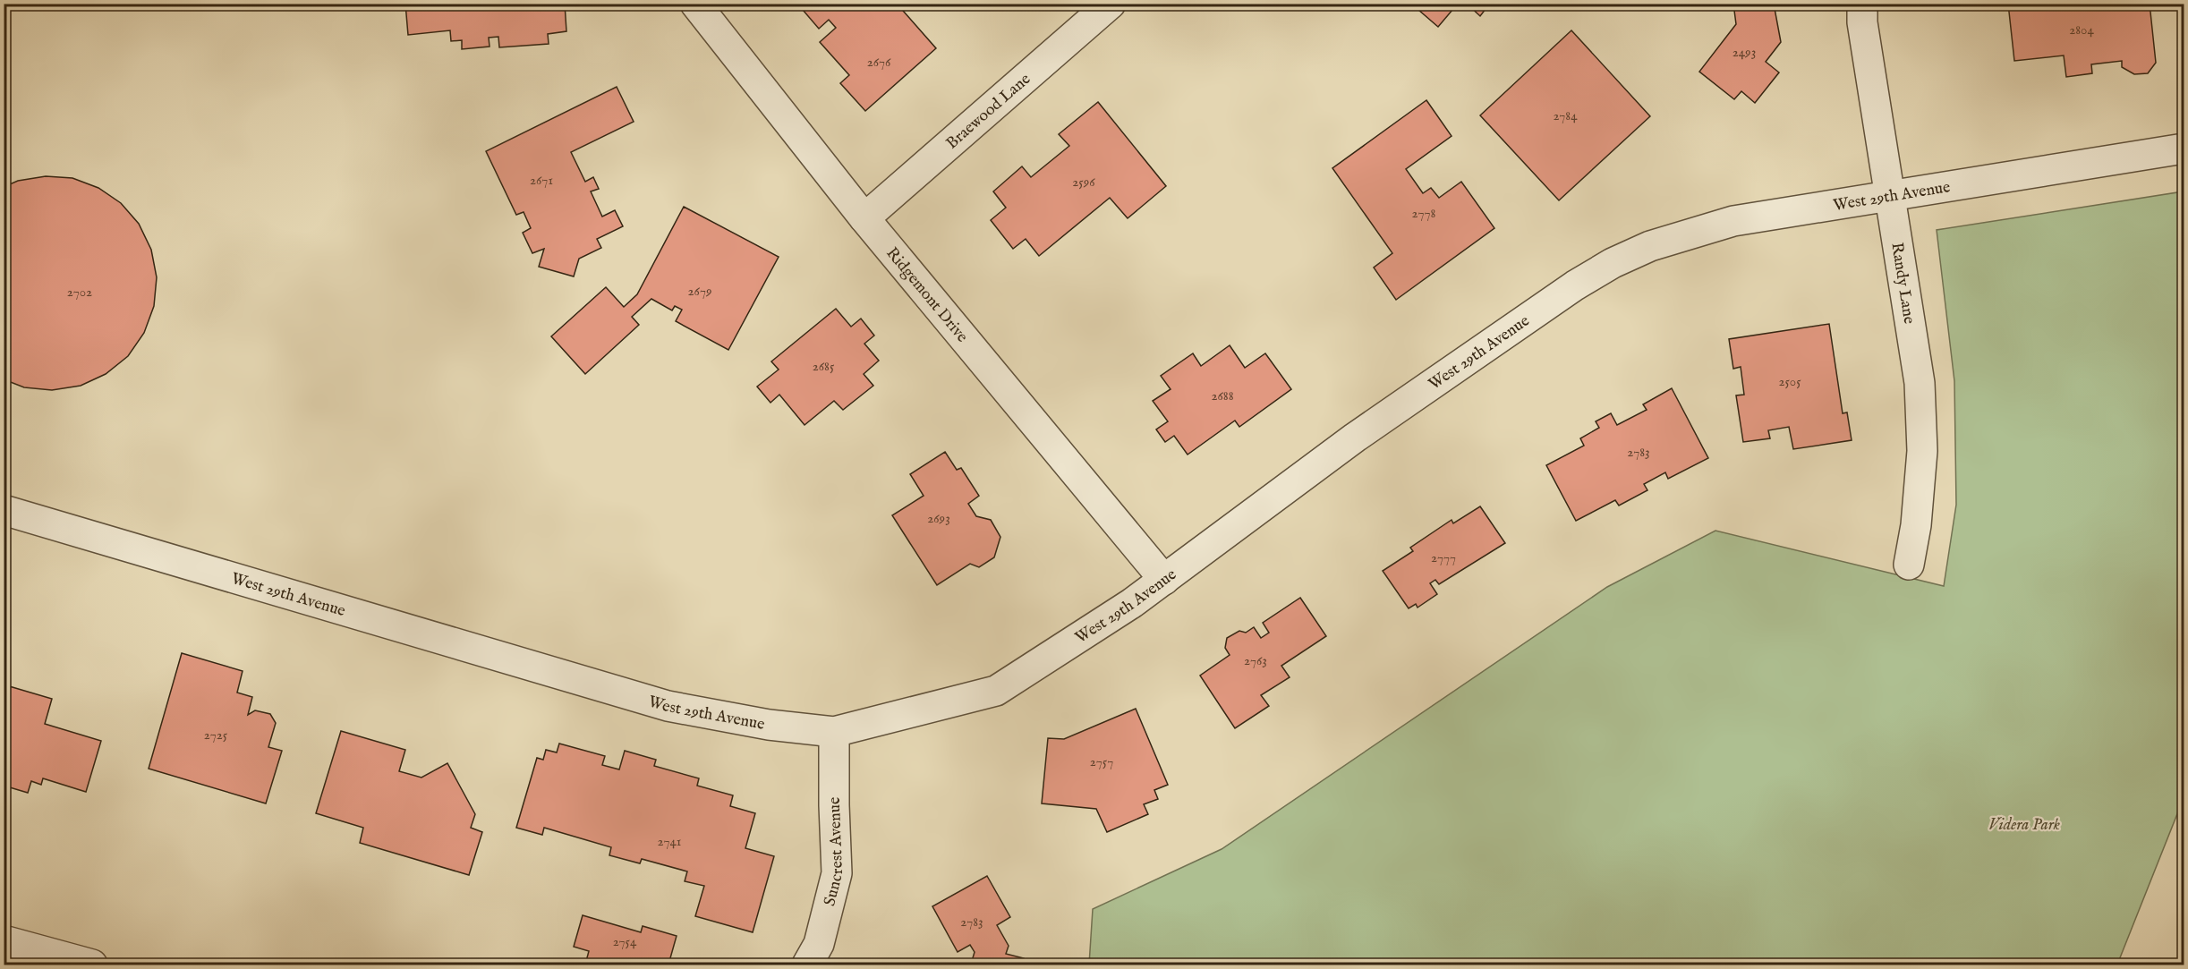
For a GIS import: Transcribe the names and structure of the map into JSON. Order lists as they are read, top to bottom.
{
  "streets": {
    "street": [
      "Braewood Lane",
      "West 29th Avenue",
      "Randy Lane",
      "Ridgemont Drive",
      "Suncrest Avenue"
    ]
  },
  "crossings": [
    ["Braewood Lane", "Ridgemont Drive"],
    ["West 29th Avenue", "Randy Lane"],
    ["West 29th Avenue", "Ridgemont Drive"],
    ["West 29th Avenue", "Suncrest Avenue"]
  ],
  "parks": ["Videra Park"],
  "house_numbers": [
    "2804",
    "2493",
    "2676",
    "2784",
    "2671",
    "2596",
    "2778",
    "2679",
    "2702",
    "2685",
    "2505",
    "2688",
    "2783",
    "2693",
    "2777",
    "2763",
    "2725",
    "2757",
    "2741",
    "2783",
    "2754"
  ]
}
